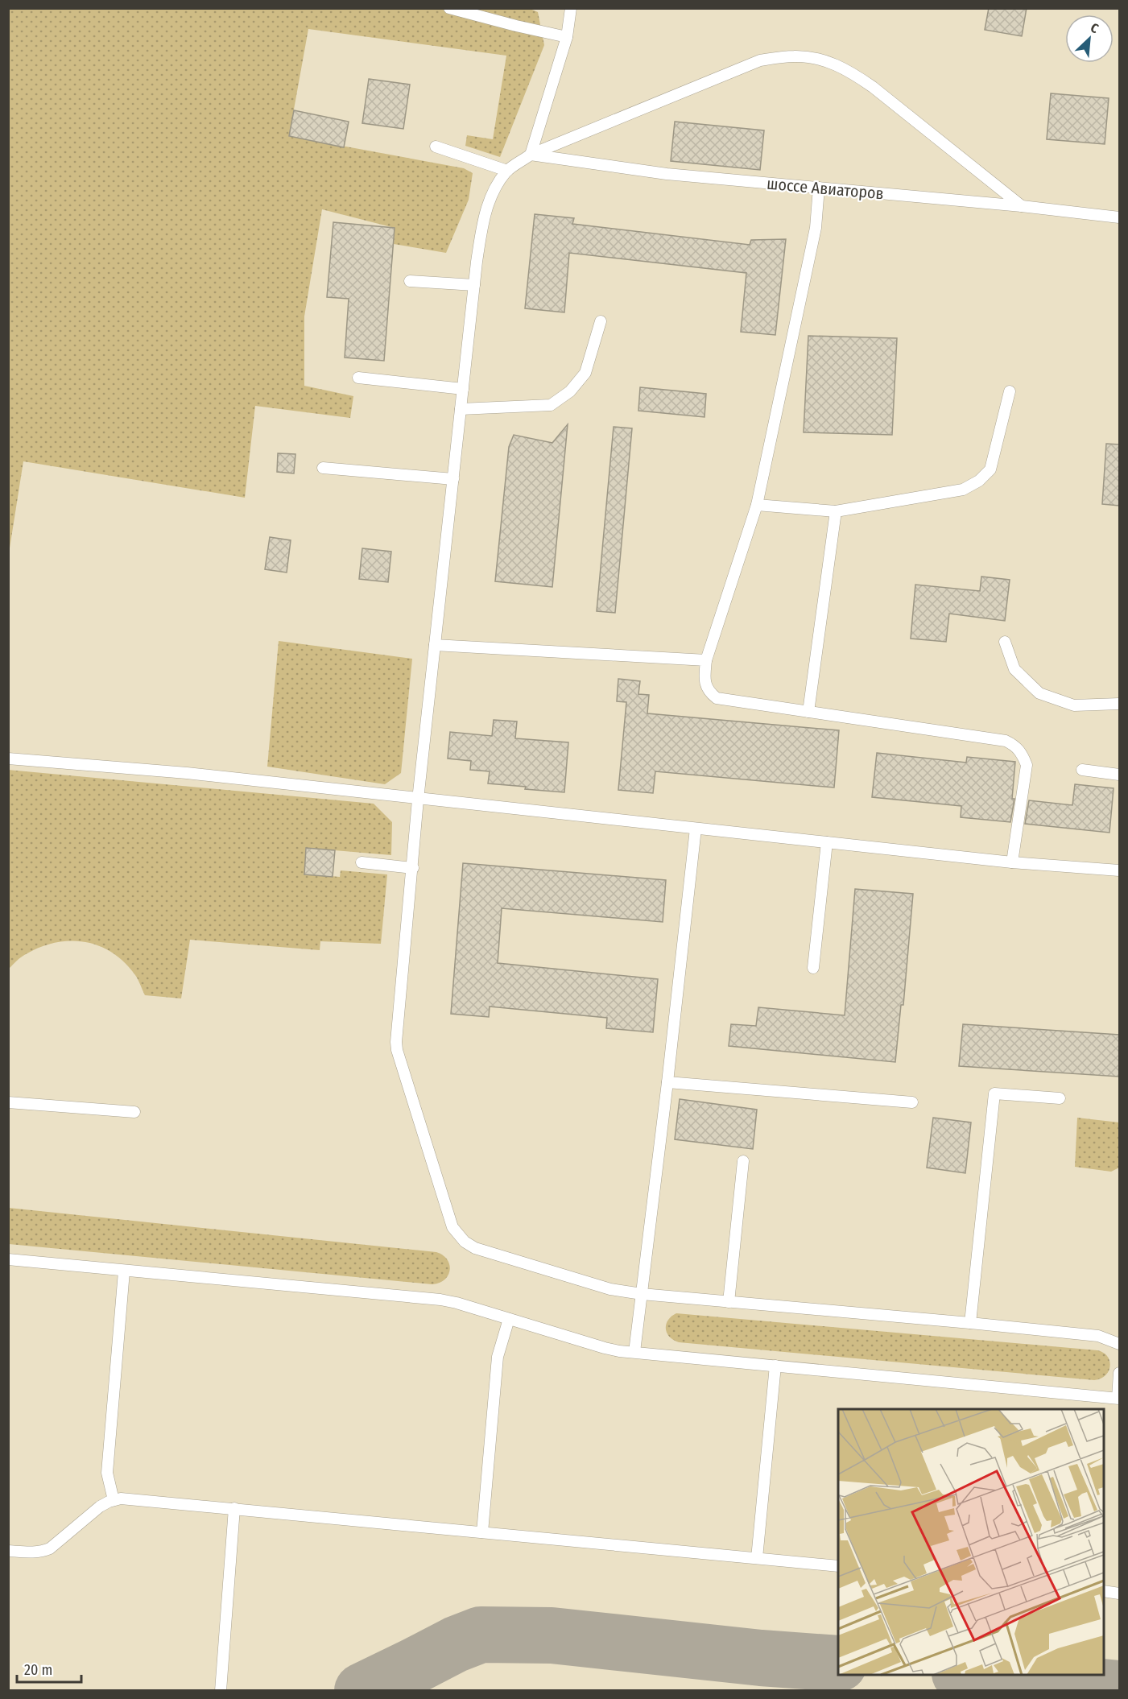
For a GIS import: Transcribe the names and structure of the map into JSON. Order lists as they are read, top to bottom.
{
  "streets": {
    "lane": ["шоссе Авиаторов"]
  },
  "scale_bar": "20 m",
  "north": "top right"
}
